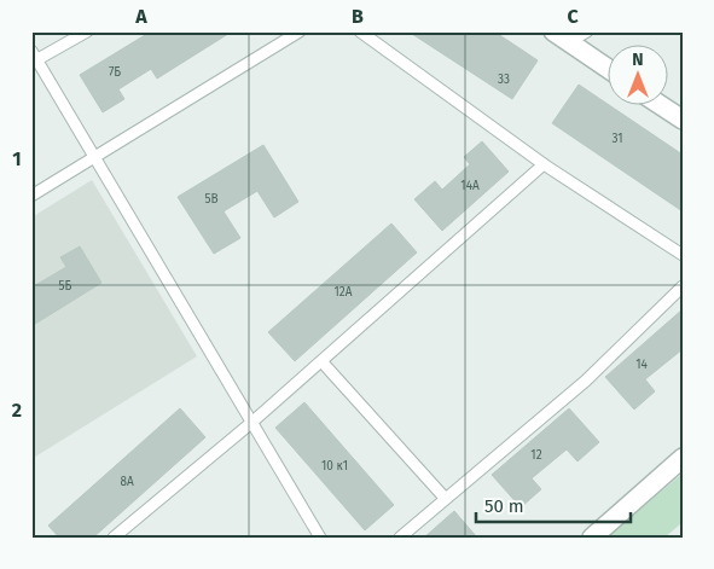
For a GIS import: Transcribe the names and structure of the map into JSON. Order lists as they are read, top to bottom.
{
  "house_numbers": [
    "7Б",
    "33",
    "31",
    "14А",
    "5В",
    "5Б",
    "12А",
    "14",
    "12",
    "10 к1",
    "8А"
  ],
  "scale_bar": "50 m",
  "north": "top",
  "grid": {
    "columns": ["A", "B", "C"],
    "rows": ["1", "2"]
  }
}
